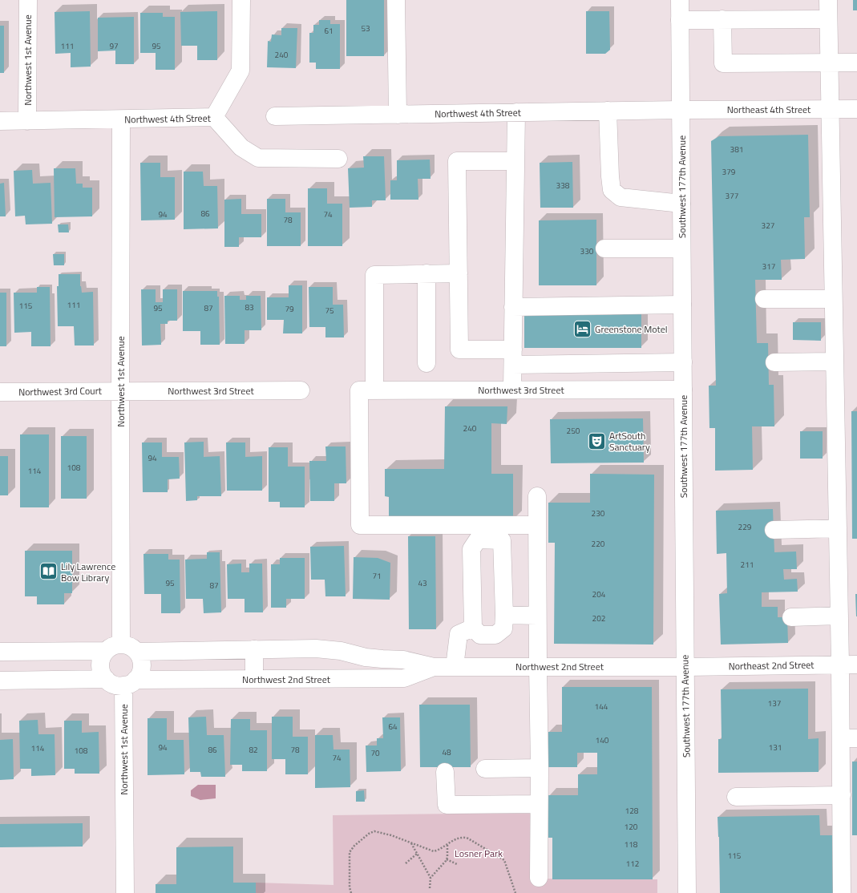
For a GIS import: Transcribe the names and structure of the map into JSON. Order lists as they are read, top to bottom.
{
  "streets": {
    "street": [
      "Northwest 1st Avenue",
      "Northeast 4th Street",
      "Northwest 4th Street",
      "Southwest 177th Avenue",
      "Northwest 3rd Street",
      "Northwest 3rd Court",
      "Northeast 2nd Street",
      "Northwest 2nd Street"
    ]
  },
  "crossings": [
    ["Northwest 1st Avenue", "Northwest 4th Street"],
    ["Northwest 1st Avenue", "Northwest 3rd Street"],
    ["Northwest 1st Avenue", "Northwest 3rd Court"],
    ["Northwest 1st Avenue", "Northwest 2nd Street"],
    ["Northeast 4th Street", "Northwest 4th Street"],
    ["Northeast 4th Street", "Southwest 177th Avenue"],
    ["Northwest 4th Street", "Southwest 177th Avenue"],
    ["Southwest 177th Avenue", "Northwest 3rd Street"],
    ["Southwest 177th Avenue", "Northeast 2nd Street"],
    ["Southwest 177th Avenue", "Northwest 2nd Street"],
    ["Northwest 3rd Street", "Northwest 3rd Court"],
    ["Northeast 2nd Street", "Northwest 2nd Street"]
  ],
  "parks": ["Losner Park"],
  "places": {
    "hotel": ["Greenstone Motel"],
    "theatre": ["ArtSouth Sanctuary"],
    "library": ["Lily Lawrence Bow Library"]
  },
  "house_numbers": [
    "53",
    "61",
    "111",
    "97",
    "95",
    "240",
    "381",
    "379",
    "338",
    "377",
    "86",
    "94",
    "74",
    "78",
    "327",
    "330",
    "317",
    "111",
    "115",
    "83",
    "95",
    "87",
    "79",
    "75",
    "240",
    "250",
    "94",
    "108",
    "114",
    "230",
    "229",
    "220",
    "211",
    "71",
    "95",
    "43",
    "87",
    "204",
    "202",
    "137",
    "144",
    "64",
    "140",
    "94",
    "131",
    "114",
    "86",
    "82",
    "78",
    "108",
    "48",
    "70",
    "74",
    "128",
    "120",
    "118",
    "115",
    "112"
  ]
}
